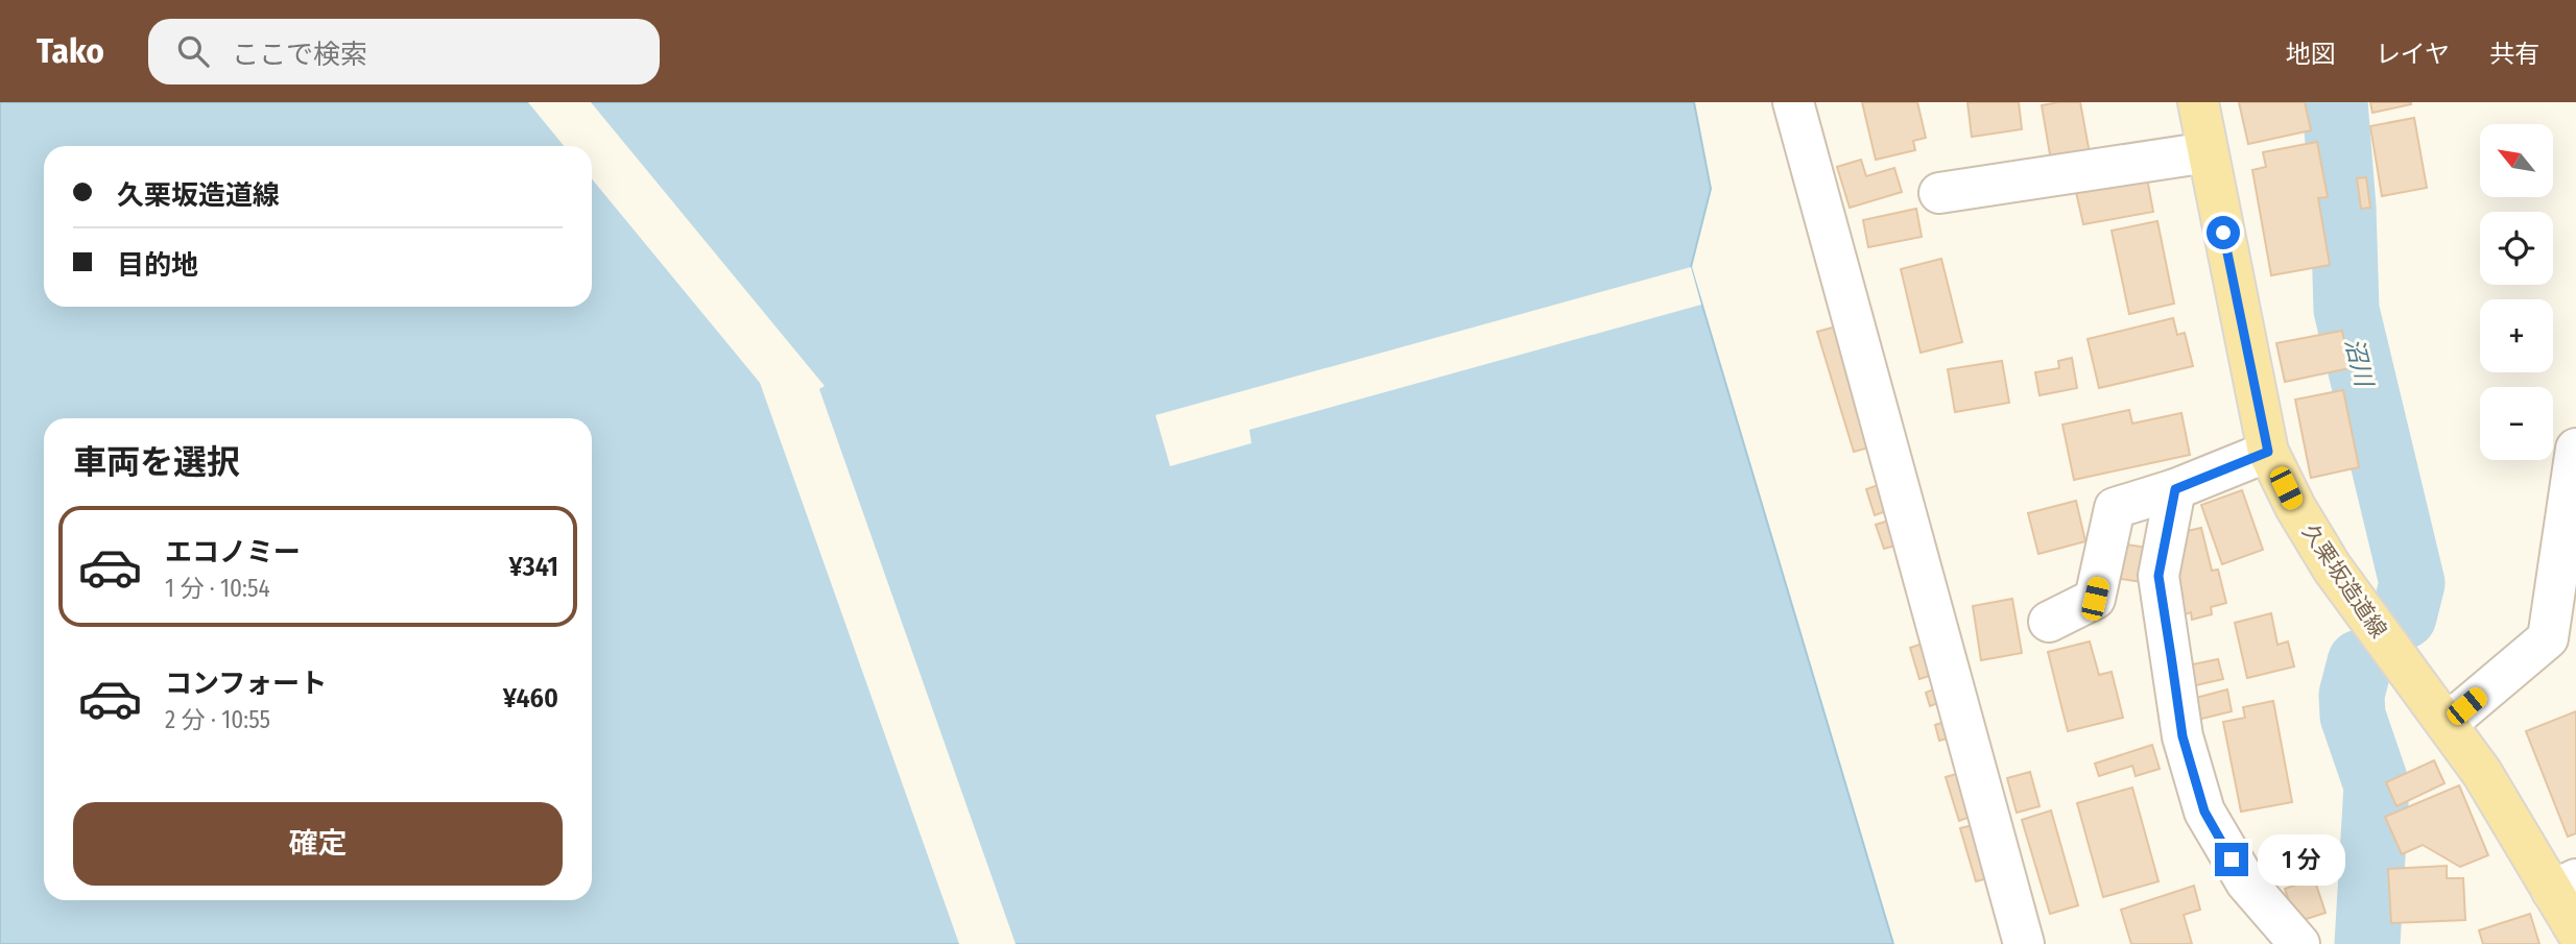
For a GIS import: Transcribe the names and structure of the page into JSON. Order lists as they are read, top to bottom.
{
  "streets": {
    "main road": ["久栗坂造道線"]
  },
  "water": ["沼川"],
  "north": "top left",
  "page": {
    "header": "Tako",
    "search": "ここで検索",
    "nav": ["地図", "レイヤ", "共有"],
    "map_buttons": ["+", "−"],
    "banner": ["久栗坂造道線", "目的地"],
    "heading": "車両を選択",
    "list": [
      {
        "name": "エコノミー",
        "note": "1 分 · 10:54",
        "value": "¥341"
      },
      {
        "name": "コンフォート",
        "note": "2 分 · 10:55",
        "value": "¥460"
      }
    ],
    "buttons": "確定",
    "bubble": "1 分"
  }
}
